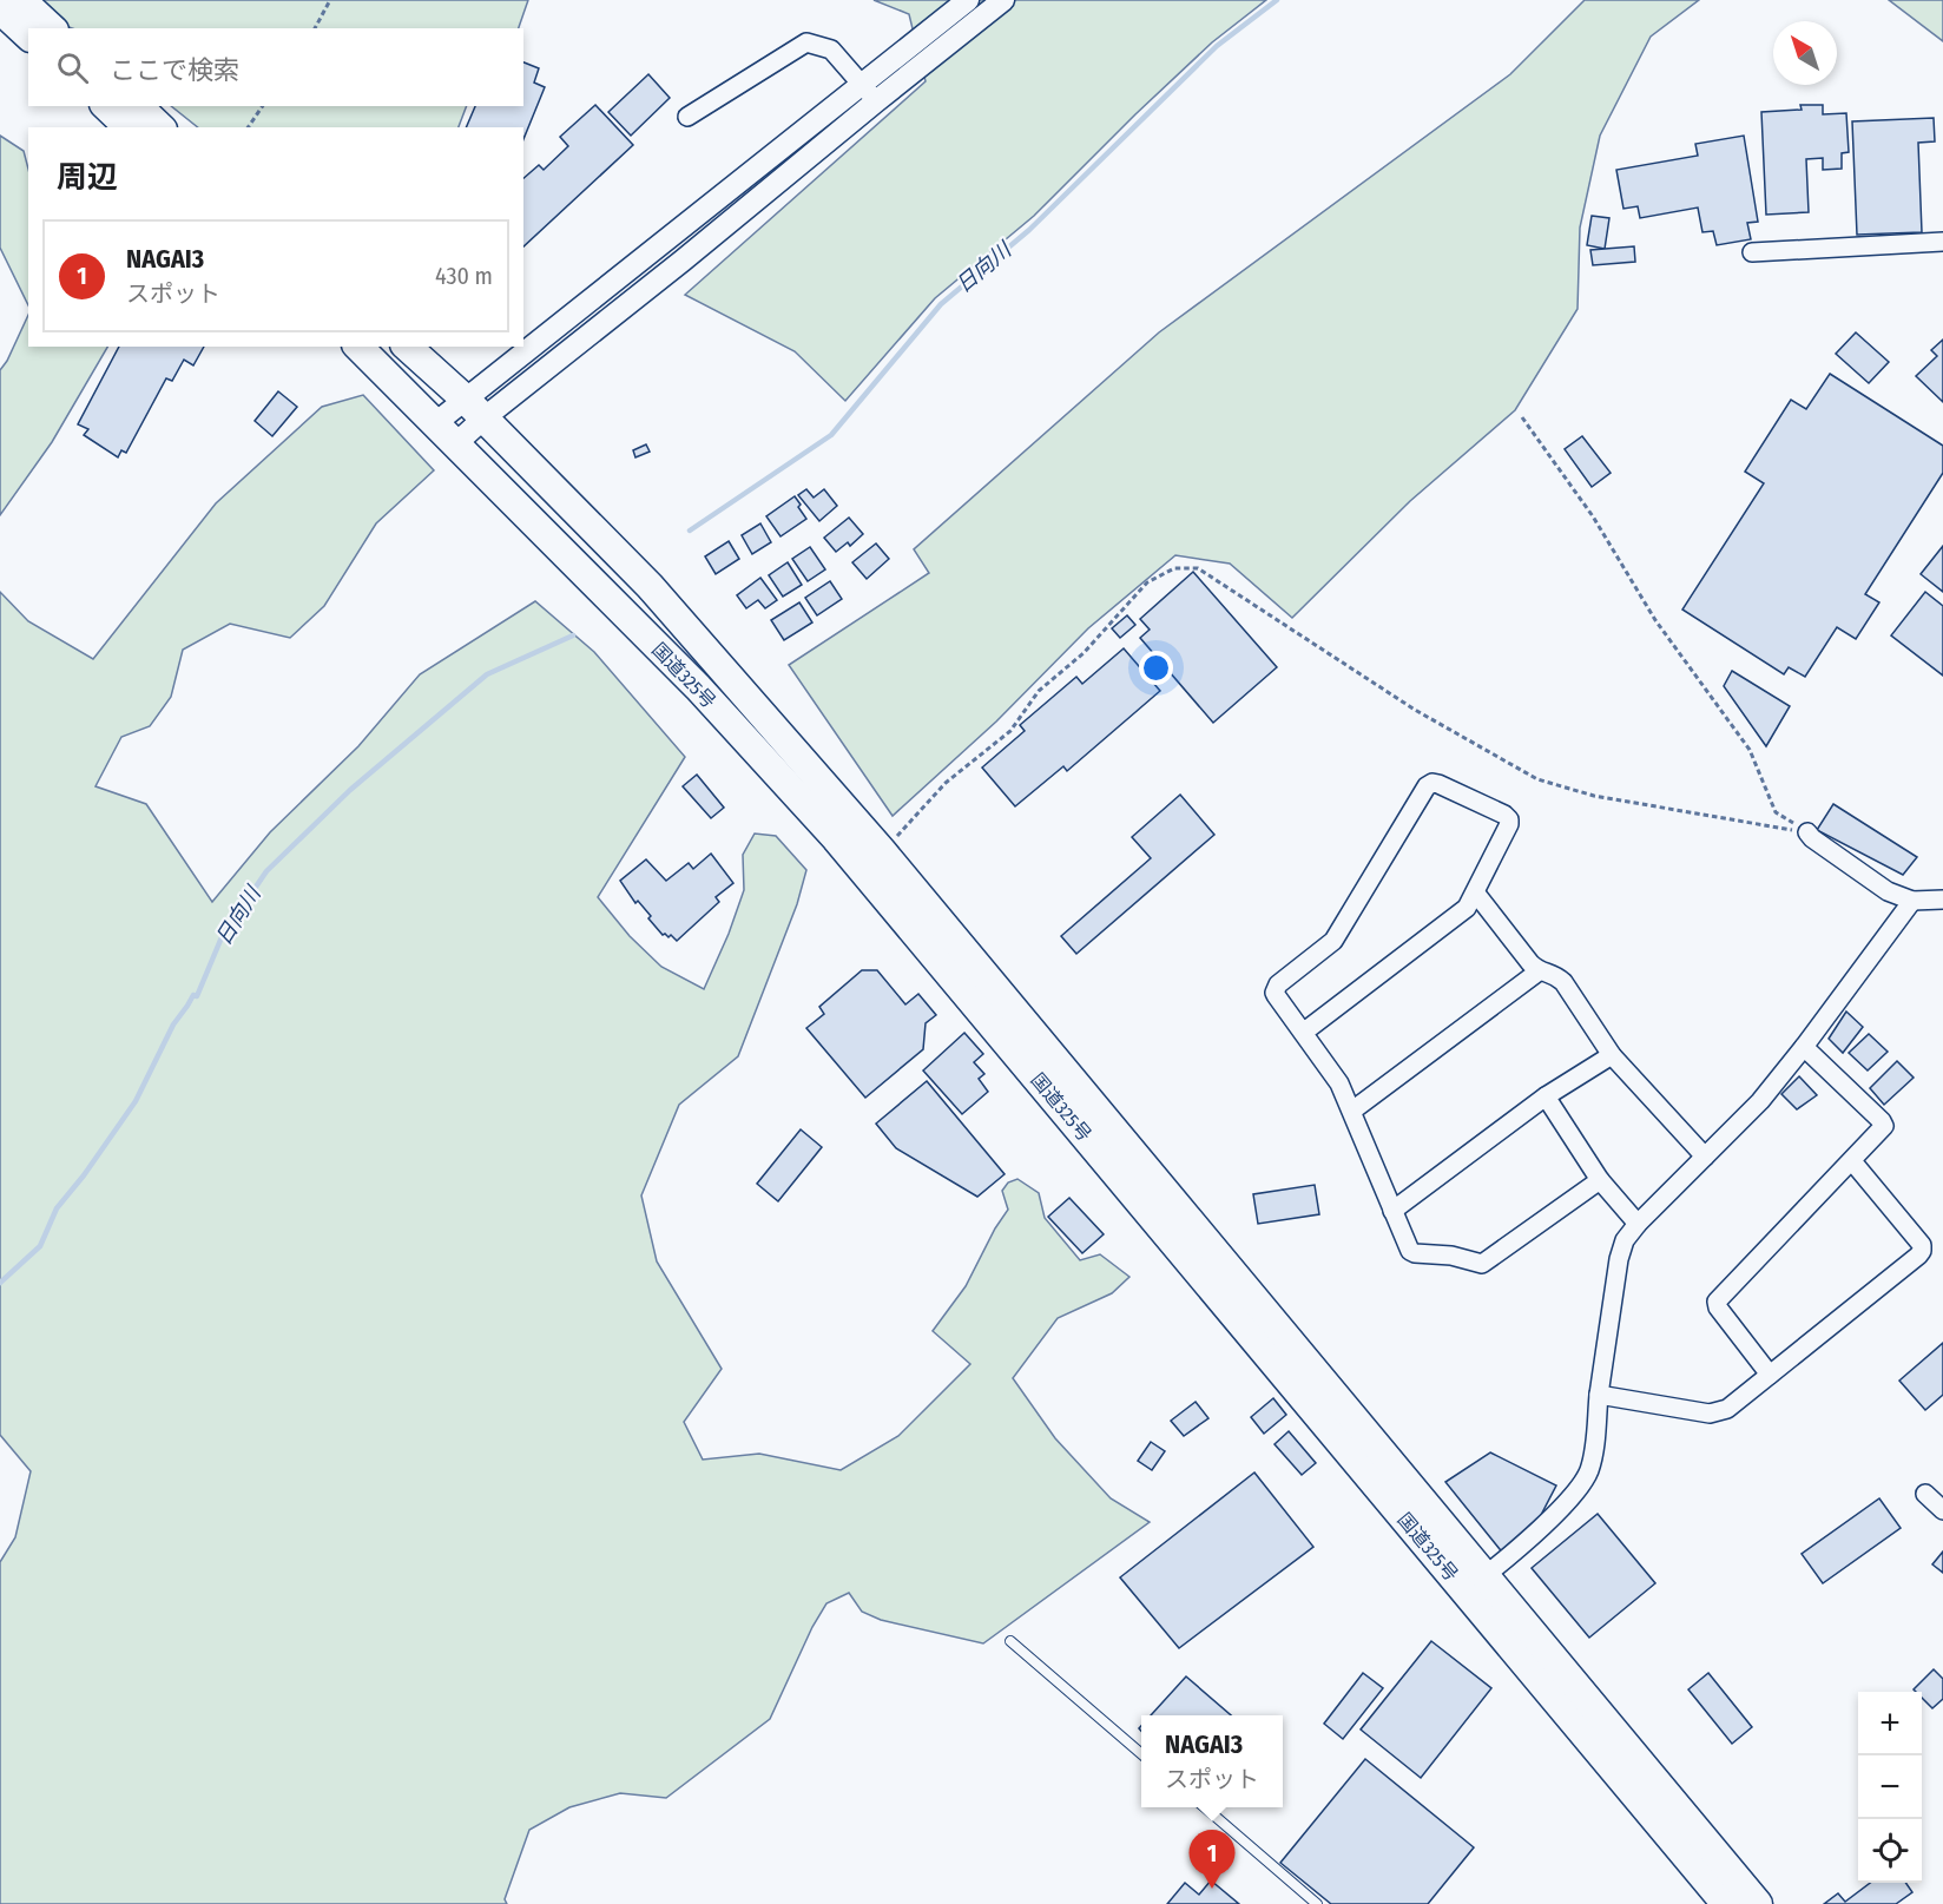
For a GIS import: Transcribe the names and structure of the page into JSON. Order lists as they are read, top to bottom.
{
  "streets": {
    "highway": ["国道325号"]
  },
  "water": ["日向川"],
  "north": "top left",
  "page": {
    "search": "ここで検索",
    "heading": "周辺",
    "list": [
      {
        "mark": "1",
        "name": "NAGAI3",
        "note": "スポット",
        "value": "430 m"
      }
    ],
    "map_buttons": ["+", "−"],
    "popup": ["NAGAI3", "スポット"],
    "pins": "1"
  }
}
